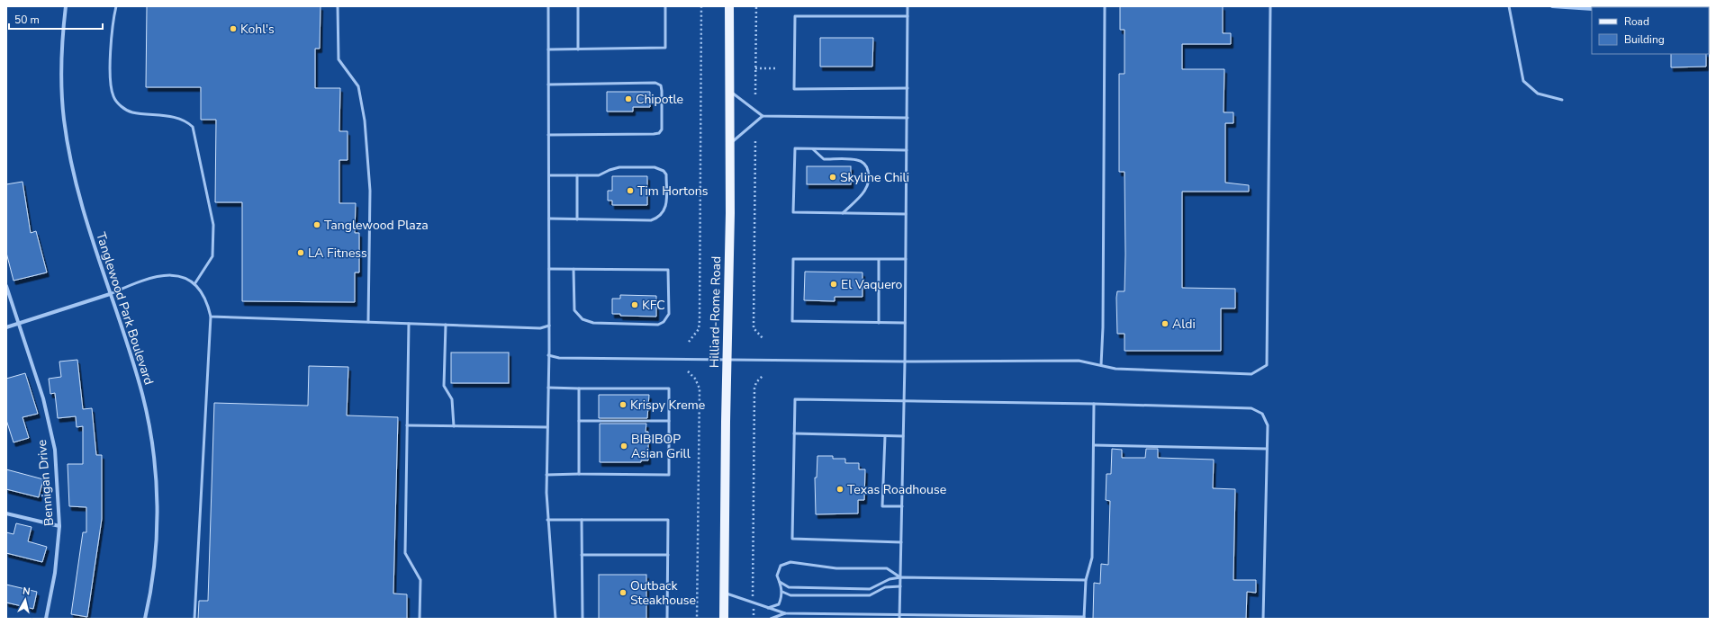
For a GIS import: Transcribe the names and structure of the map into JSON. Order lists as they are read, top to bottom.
{
  "streets": {
    "main road": ["Hilliard-Rome Road"],
    "street": ["Tanglewood Park Boulevard", "Bennigan Drive"]
  },
  "places": [
    "Kohl's",
    "Chipotle",
    "Skyline Chili",
    "Tim Hortons",
    "Tanglewood Plaza",
    "LA Fitness",
    "El Vaquero",
    "KFC",
    "Aldi",
    "Krispy Kreme",
    "BIBIBOP Asian Grill",
    "Texas Roadhouse",
    "Outback Steakhouse"
  ],
  "legend": ["Road", "Building"],
  "scale_bar": "50 m",
  "north": "top"
}
